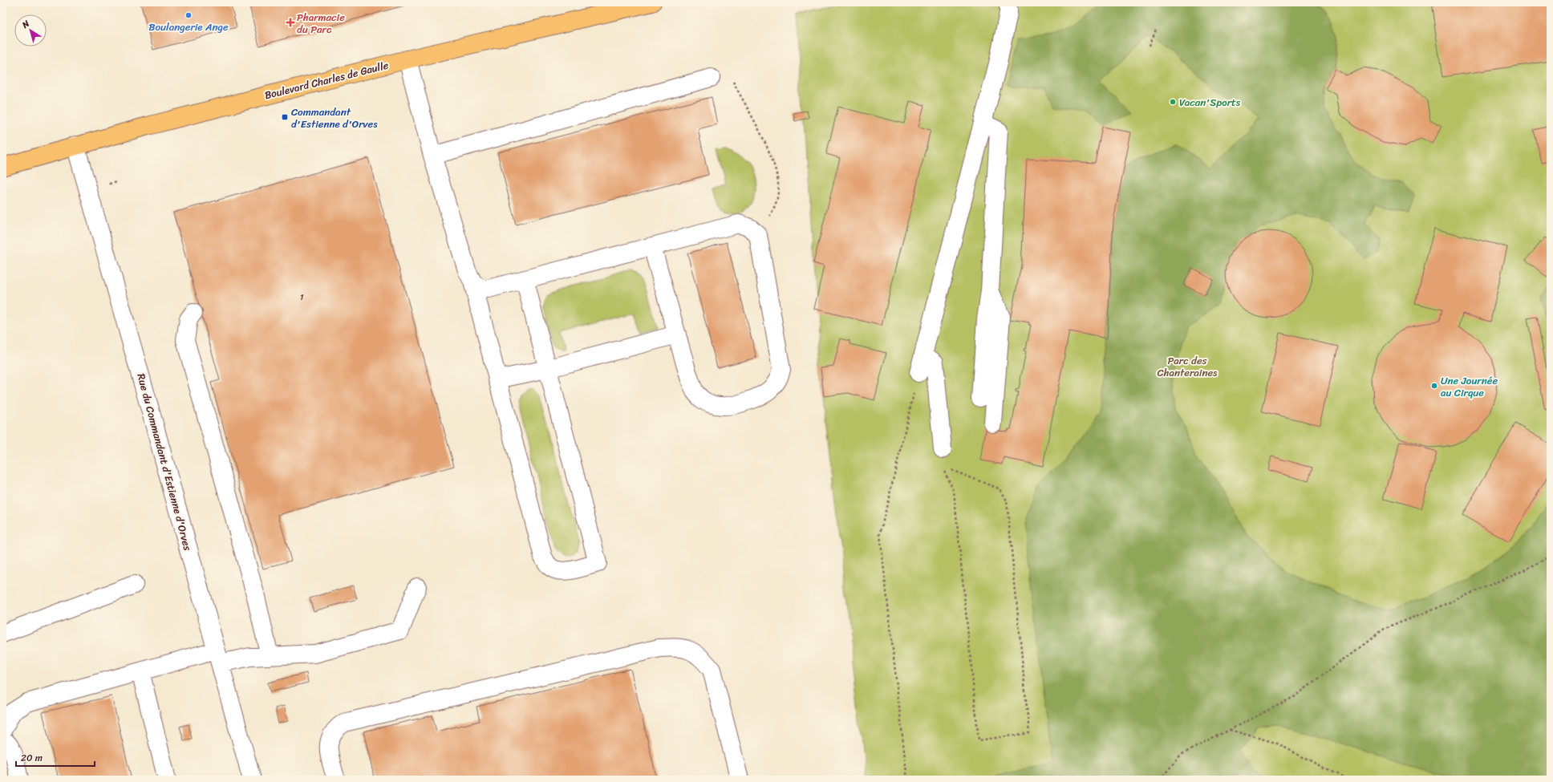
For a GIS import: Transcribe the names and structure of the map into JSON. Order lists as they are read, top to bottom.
{
  "streets": {
    "main road": ["Boulevard Charles de Gaulle"],
    "street": ["Rue du Commandant d'Estienne d'Orves"]
  },
  "crossings": [
    ["Boulevard Charles de Gaulle", "Rue du Commandant d'Estienne d'Orves"]
  ],
  "parks": ["Parc des Chanteraines"],
  "places": {
    "other": ["Boulangerie Ange", "Vacan'Sports", "Une Journée au Cirque"],
    "health": ["Pharmacie du Parc"],
    "transit": ["Commandant d'Estienne d'Orves"]
  },
  "house_numbers": ["1"],
  "scale_bar": "20 m",
  "north": "top left"
}
